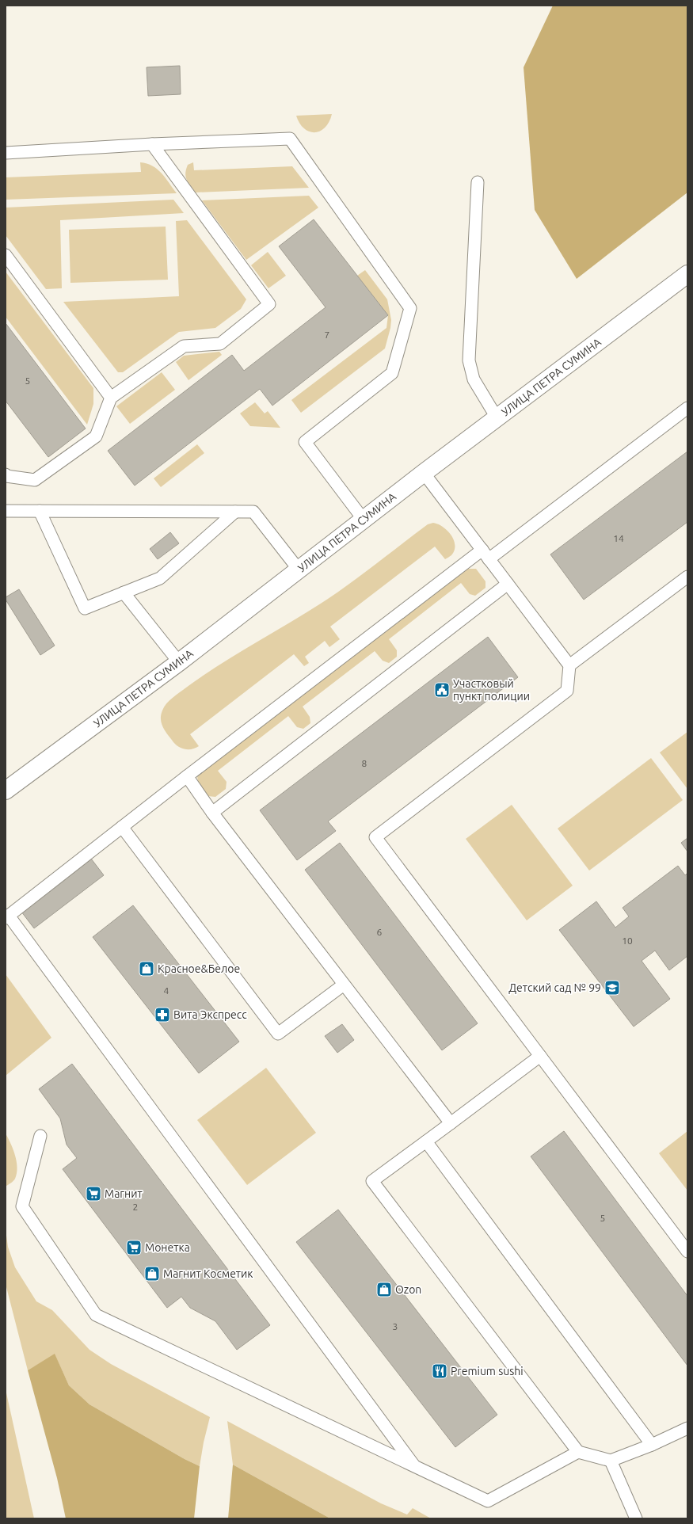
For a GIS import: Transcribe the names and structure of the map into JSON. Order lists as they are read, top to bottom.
{
  "streets": {
    "street": ["УЛИЦА ПЕТРА СУМИНА"]
  },
  "places": {
    "public building": ["Участковый пункт полиции"],
    "shop": ["Красное&Белое", "Магнит Косметик", "Ozon"],
    "school or university": ["Детский сад № 99"],
    "pharmacy": ["Вита Экспресс"],
    "supermarket": ["Магнит", "Монетка"],
    "restaurant": ["Premium sushi"]
  },
  "house_numbers": [
    "7",
    "5",
    "14",
    "8",
    "6",
    "10",
    "4",
    "2",
    "5",
    "3"
  ]
}
